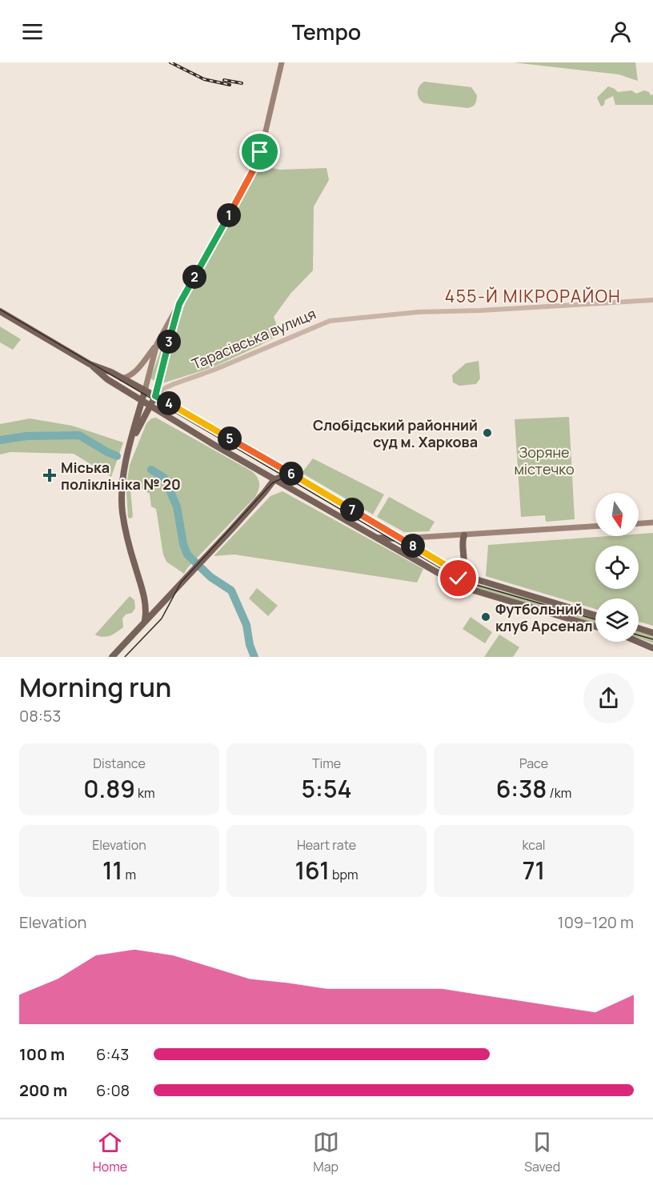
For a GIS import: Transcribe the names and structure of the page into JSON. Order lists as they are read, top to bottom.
{
  "streets": {
    "street": ["Тарасівська вулиця"]
  },
  "districts": ["455-Й МІКРОРАЙОН"],
  "parks": ["Зоряне містечко"],
  "places": {
    "other": ["Слобідський районний суд м. Харкова", "Футбольний клуб Арсенал"],
    "health": ["Міська поліклініка № 20"]
  },
  "north": "bottom",
  "page": {
    "header": "Tempo",
    "pins": [
      "1",
      "2",
      "3",
      "4",
      "5",
      "6",
      "7",
      "8"
    ],
    "heading": ["Morning run", "08:53"],
    "stats": [
      ["Distance", "0.89 km"],
      ["Time", "5:54"],
      ["Pace", "6:38 /km"],
      ["Elevation", "11 m"],
      ["Heart rate", "161 bpm"],
      ["kcal", "71"]
    ],
    "chart": ["Elevation", "109–120 m"],
    "list": [
      {
        "name": "100 m",
        "note": "6:43"
      },
      {
        "name": "200 m",
        "note": "6:08"
      }
    ],
    "tabs": ["Home", "Map", "Saved"]
  }
}
